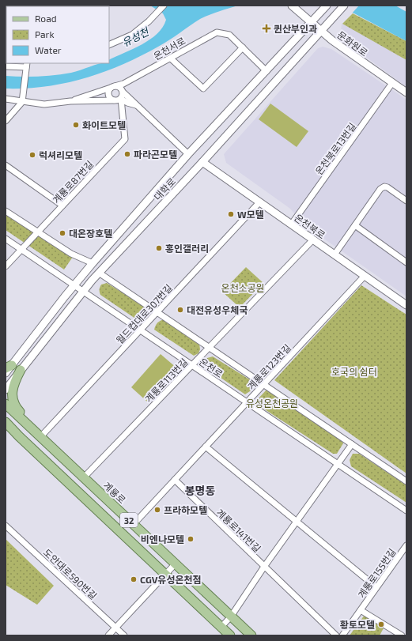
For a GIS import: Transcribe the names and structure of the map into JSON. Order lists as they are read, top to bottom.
{
  "streets": {
    "main road": ["계룡로", "32"],
    "street": [
      "문화원로",
      "온천서로",
      "온천북로13번길",
      "계룡로87번길",
      "대학로",
      "온천북로",
      "월드컵대로307번길",
      "계룡로123번길",
      "온천로",
      "계룡로113번길",
      "계룡로141번길",
      "계룡로155번길",
      "도안대로590번길"
    ]
  },
  "crossings": [
    ["문화원로", "온천북로13번길"],
    ["문화원로", "대학로"],
    ["온천서로", "계룡로87번길"],
    ["온천북로13번길", "온천북로"],
    ["계룡로87번길", "온천로"],
    ["대학로", "온천북로"],
    ["대학로", "온천로"],
    ["온천북로", "월드컵대로307번길"],
    ["온천북로", "계룡로123번길"],
    ["온천북로", "계룡로113번길"],
    ["월드컵대로307번길", "온천로"],
    ["월드컵대로307번길", "계룡로"],
    ["계룡로123번길", "온천로"],
    ["계룡로123번길", "계룡로"],
    ["계룡로123번길", "계룡로141번길"],
    ["온천로", "계룡로113번길"],
    ["온천로", "계룡로141번길"],
    ["계룡로113번길", "계룡로"],
    ["계룡로", "계룡로141번길"],
    ["32", "계룡로141번길"]
  ],
  "districts": ["봉명동"],
  "water": ["유성천"],
  "parks": ["온천소공원", "호국의 쉼터", "유성온천공원"],
  "places": {
    "health": ["퀸산부인과"],
    "other": [
      "화이트모텔",
      "파라곤모텔",
      "럭셔리모텔",
      "W모텔",
      "대온장호텔",
      "홍인갤러리",
      "대전유성우체국",
      "프라하모텔",
      "비엔나모텔",
      "CGV유성온천점",
      "황토모텔"
    ]
  },
  "legend": ["Road", "Park", "Water"]
}
